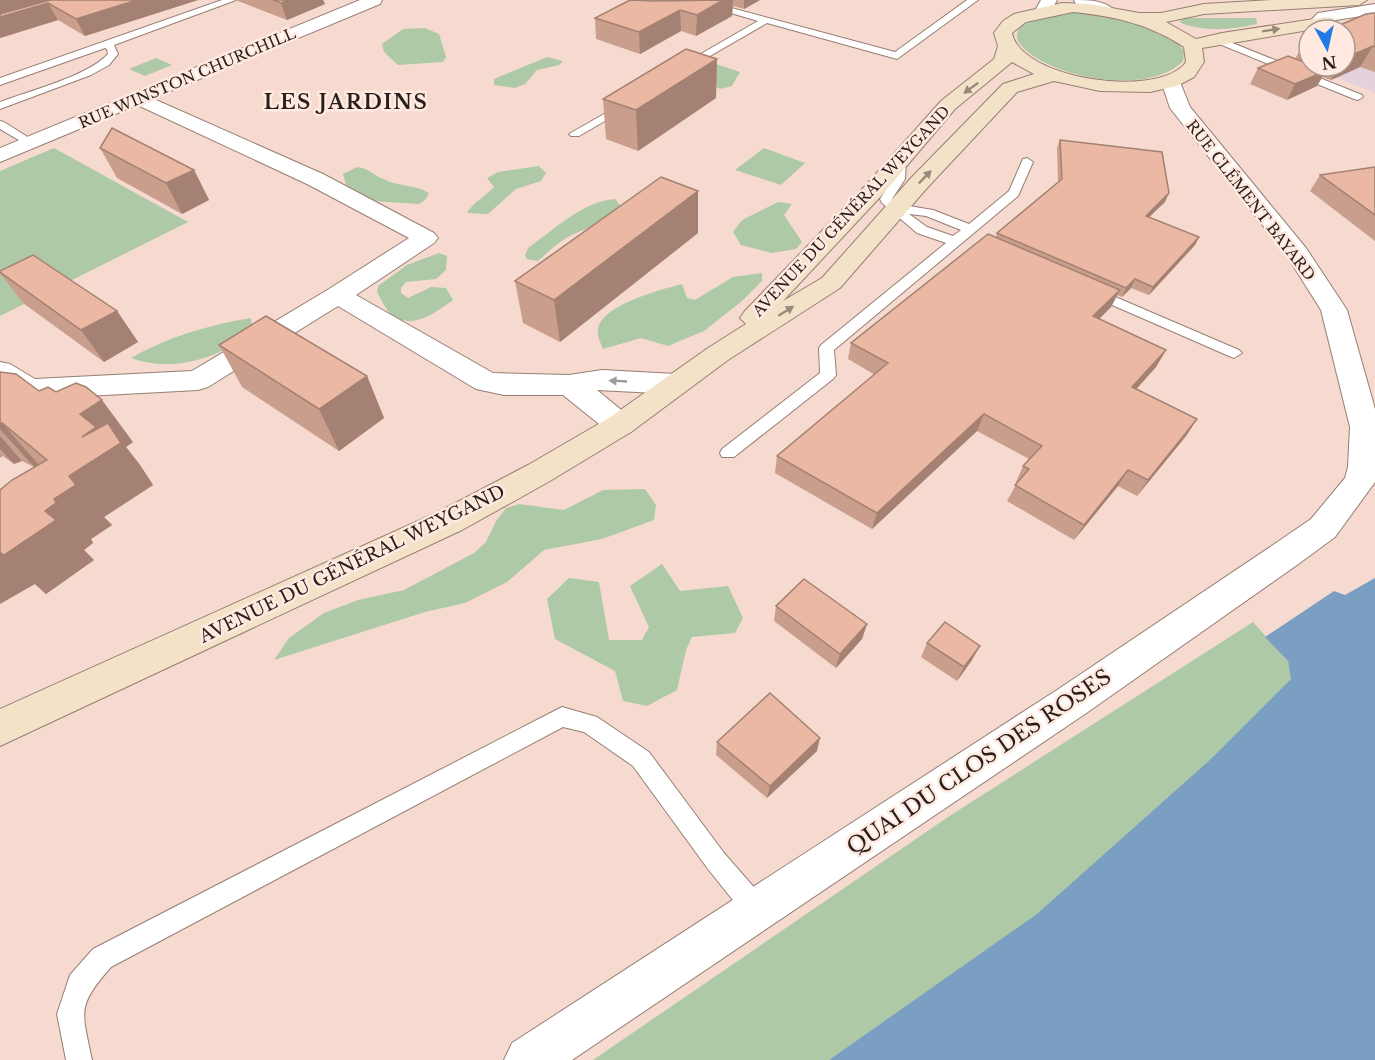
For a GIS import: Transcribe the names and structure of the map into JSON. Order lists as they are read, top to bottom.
{
  "streets": {
    "main road": ["AVENUE DU GÉNÉRAL WEYGAND"],
    "street": ["RUE WINSTON CHURCHILL", "RUE CLÉMENT BAYARD", "QUAI DU CLOS DES ROSES"]
  },
  "crossings": [
    ["RUE CLÉMENT BAYARD", "QUAI DU CLOS DES ROSES"]
  ],
  "districts": ["LES JARDINS"],
  "north": "bottom"
}
